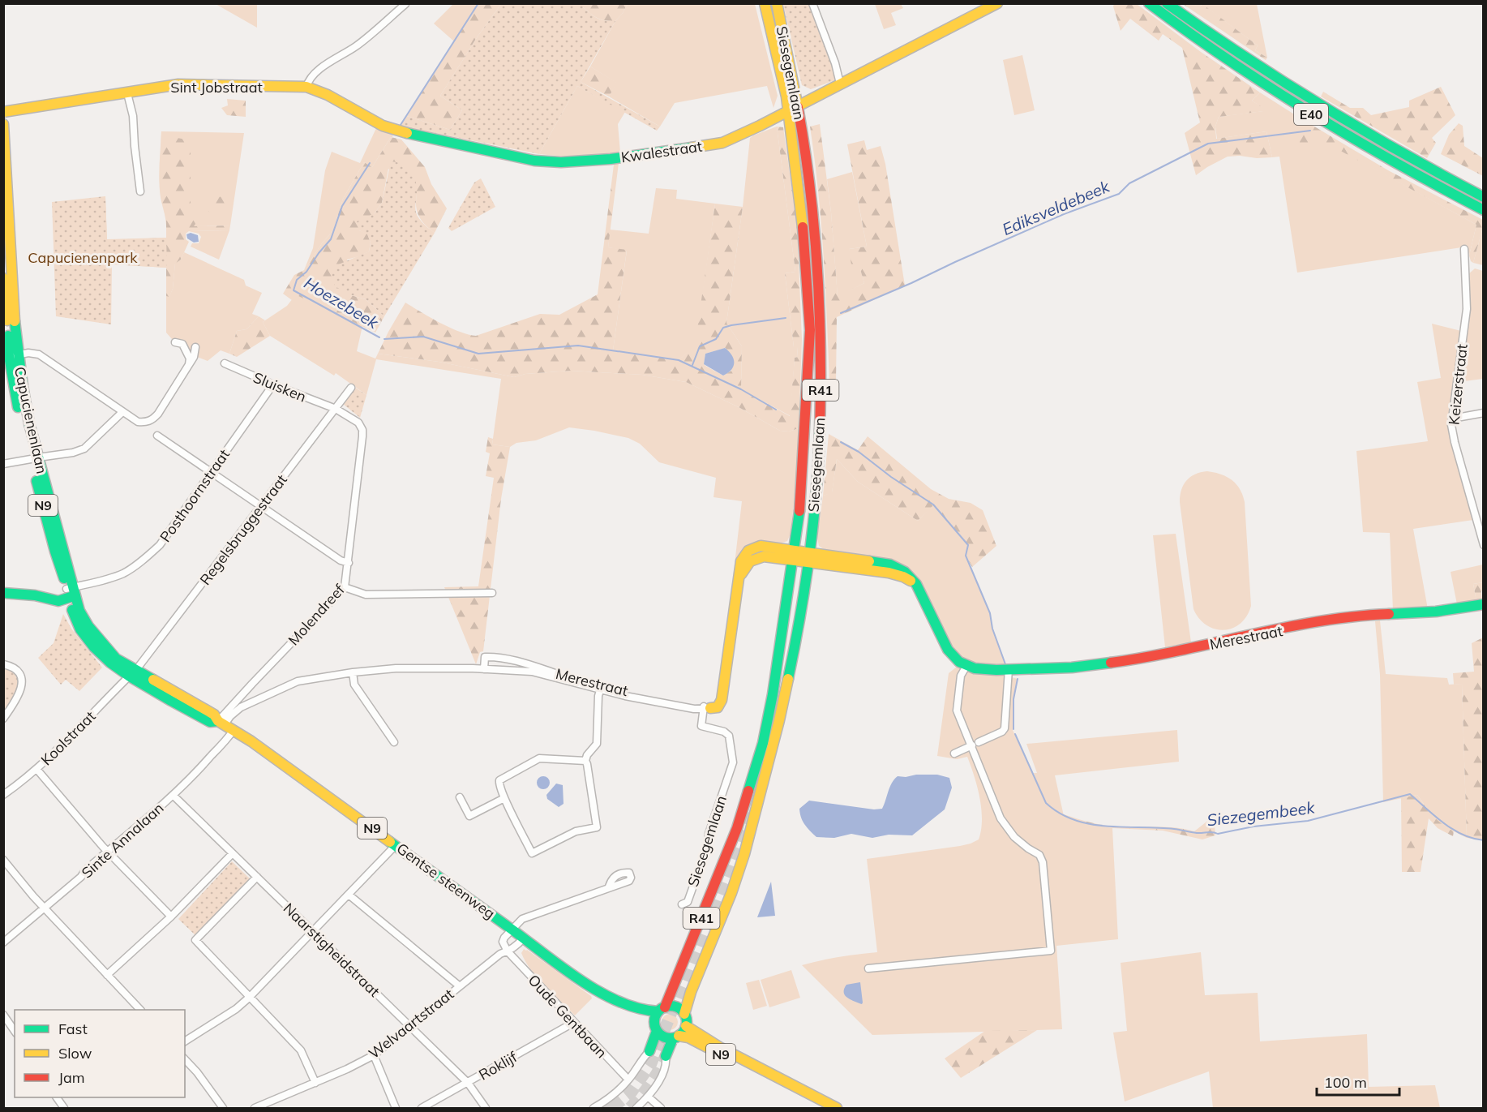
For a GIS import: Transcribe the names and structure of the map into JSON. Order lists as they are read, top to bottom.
{
  "streets": {
    "main road": [
      "Siesegemlaan",
      "Sint Jobstraat",
      "E40",
      "Kwalestraat",
      "R41",
      "Capucienenlaan",
      "N9",
      "Merestraat",
      "Gentse steenweg"
    ],
    "street": [
      "Keizerstraat",
      "Sluisken",
      "Posthoornstraat",
      "Regelsbruggestraat",
      "Molendreef",
      "Koolstraat",
      "Sinte Annalaan",
      "Naarstigheidstraat",
      "Oude Gentbaan",
      "Welvaartstraat",
      "Roklijf"
    ]
  },
  "crossings": [
    ["Siesegemlaan", "Kwalestraat"],
    ["Siesegemlaan", "R41"],
    ["Siesegemlaan", "N9"],
    ["Siesegemlaan", "Merestraat"],
    ["Siesegemlaan", "Gentse steenweg"],
    ["Sint Jobstraat", "Kwalestraat"],
    ["Sluisken", "Posthoornstraat"],
    ["Sluisken", "Regelsbruggestraat"],
    ["Sluisken", "Molendreef"],
    ["R41", "N9"],
    ["R41", "Gentse steenweg"],
    ["R41", "Oude Gentbaan"],
    ["Capucienenlaan", "Posthoornstraat"],
    ["Capucienenlaan", "Gentse steenweg"],
    ["Posthoornstraat", "Gentse steenweg"],
    ["N9", "Gentse steenweg"],
    ["Regelsbruggestraat", "Molendreef"],
    ["Regelsbruggestraat", "Koolstraat"],
    ["Regelsbruggestraat", "Gentse steenweg"],
    ["Molendreef", "Merestraat"],
    ["Molendreef", "Gentse steenweg"],
    ["Merestraat", "Gentse steenweg"],
    ["Koolstraat", "Gentse steenweg"],
    ["Sinte Annalaan", "Gentse steenweg"],
    ["Sinte Annalaan", "Naarstigheidstraat"],
    ["Gentse steenweg", "Welvaartstraat"],
    ["Naarstigheidstraat", "Welvaartstraat"],
    ["Naarstigheidstraat", "Roklijf"],
    ["Oude Gentbaan", "Welvaartstraat"],
    ["Oude Gentbaan", "Roklijf"]
  ],
  "water": ["Ediksveldebeek", "Hoezebeek", "Siezegembeek"],
  "parks": ["Capucienenpark"],
  "legend": ["Fast", "Slow", "Jam"],
  "scale_bar": "100 m"
}
